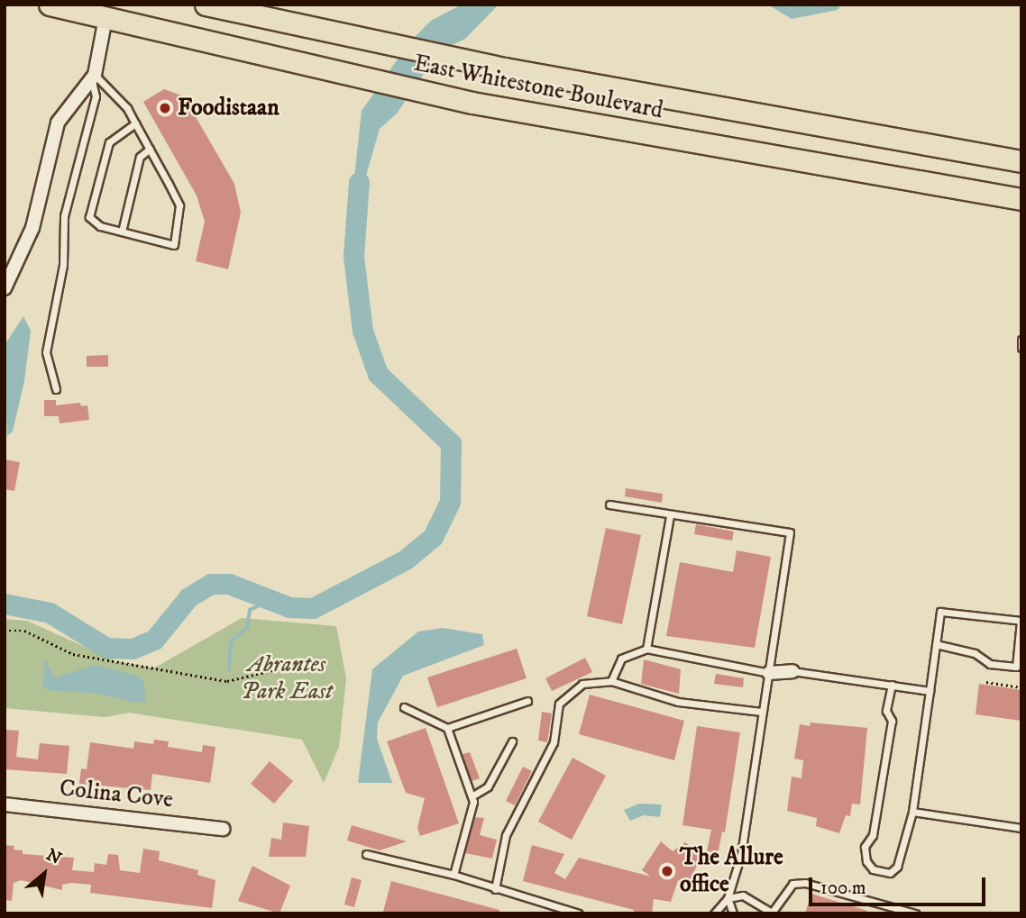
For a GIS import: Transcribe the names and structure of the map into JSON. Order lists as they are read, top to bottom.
{
  "streets": {
    "main road": ["East Whitestone Boulevard"],
    "street": ["Colina Cove"]
  },
  "parks": ["Abrantes Park East"],
  "places": ["Foodistaan", "The Allure office"],
  "scale_bar": "100 m",
  "north": "top right"
}
